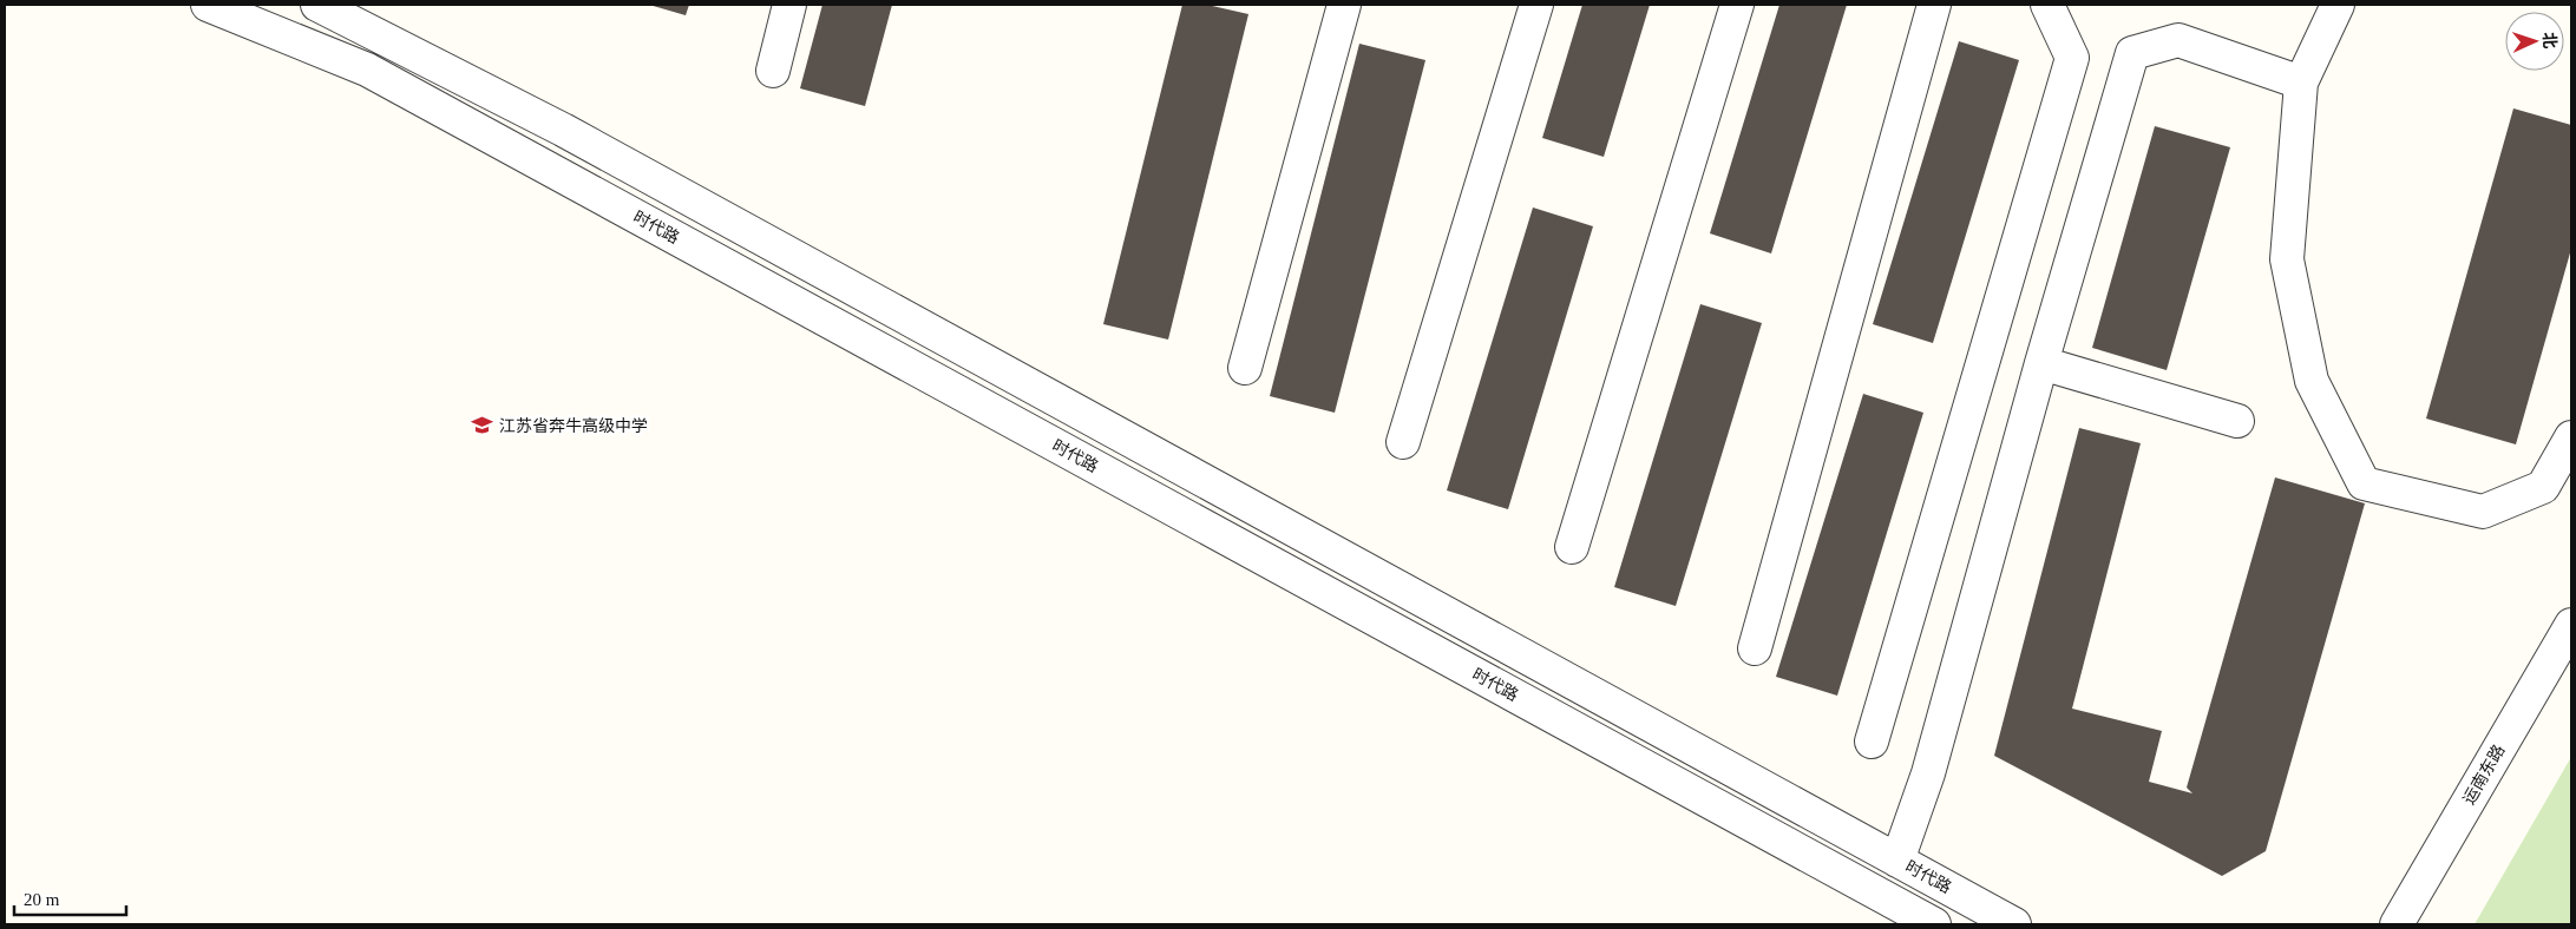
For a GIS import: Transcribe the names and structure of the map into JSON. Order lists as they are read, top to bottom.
{
  "streets": {
    "street": ["时代路", "运南东路"]
  },
  "places": {
    "school or university": ["江苏省奔牛高级中学"]
  },
  "scale_bar": "20 m",
  "north": "right"
}
